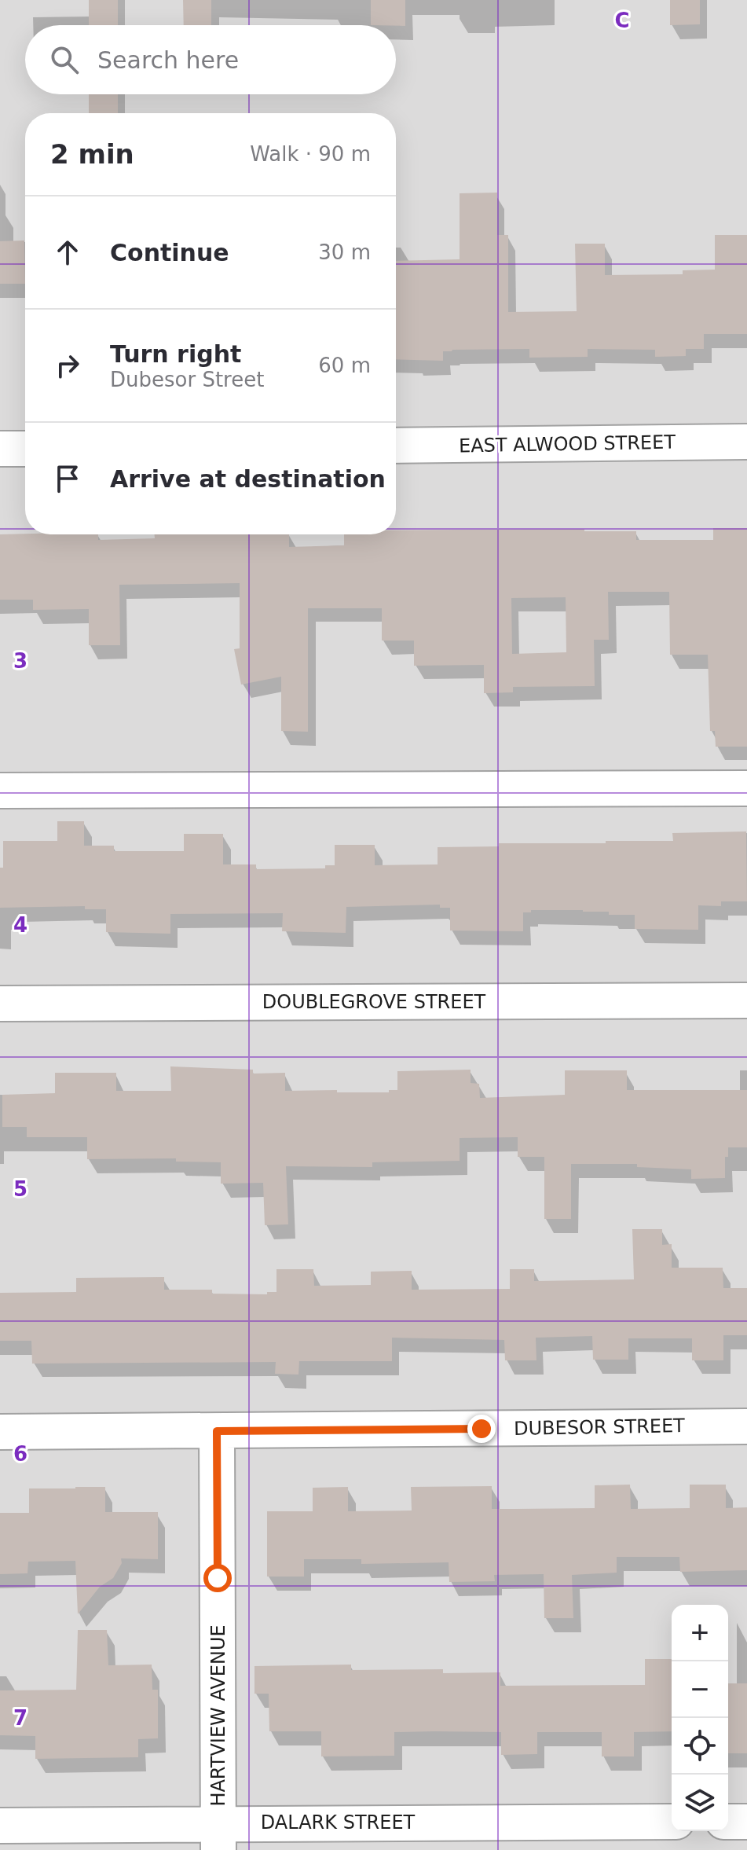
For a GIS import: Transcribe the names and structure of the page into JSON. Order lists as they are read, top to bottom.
{
  "streets": {
    "street": [
      "EAST ALWOOD STREET",
      "DOUBLEGROVE STREET",
      "DUBESOR STREET",
      "HARTVIEW AVENUE",
      "DALARK STREET"
    ]
  },
  "crossings": [
    ["DUBESOR STREET", "HARTVIEW AVENUE"],
    ["HARTVIEW AVENUE", "DALARK STREET"]
  ],
  "page": {
    "search": "Search here",
    "heading": ["2 min", "Walk · 90 m"],
    "list": [
      ["Continue", "30 m"],
      ["Turn right", "Dubesor Street", "60 m"],
      "Arrive at destination"
    ],
    "map_buttons": ["+", "−"]
  },
  "grid": {
    "columns": ["C"],
    "rows": [
      "3",
      "4",
      "5",
      "6",
      "7"
    ]
  }
}
